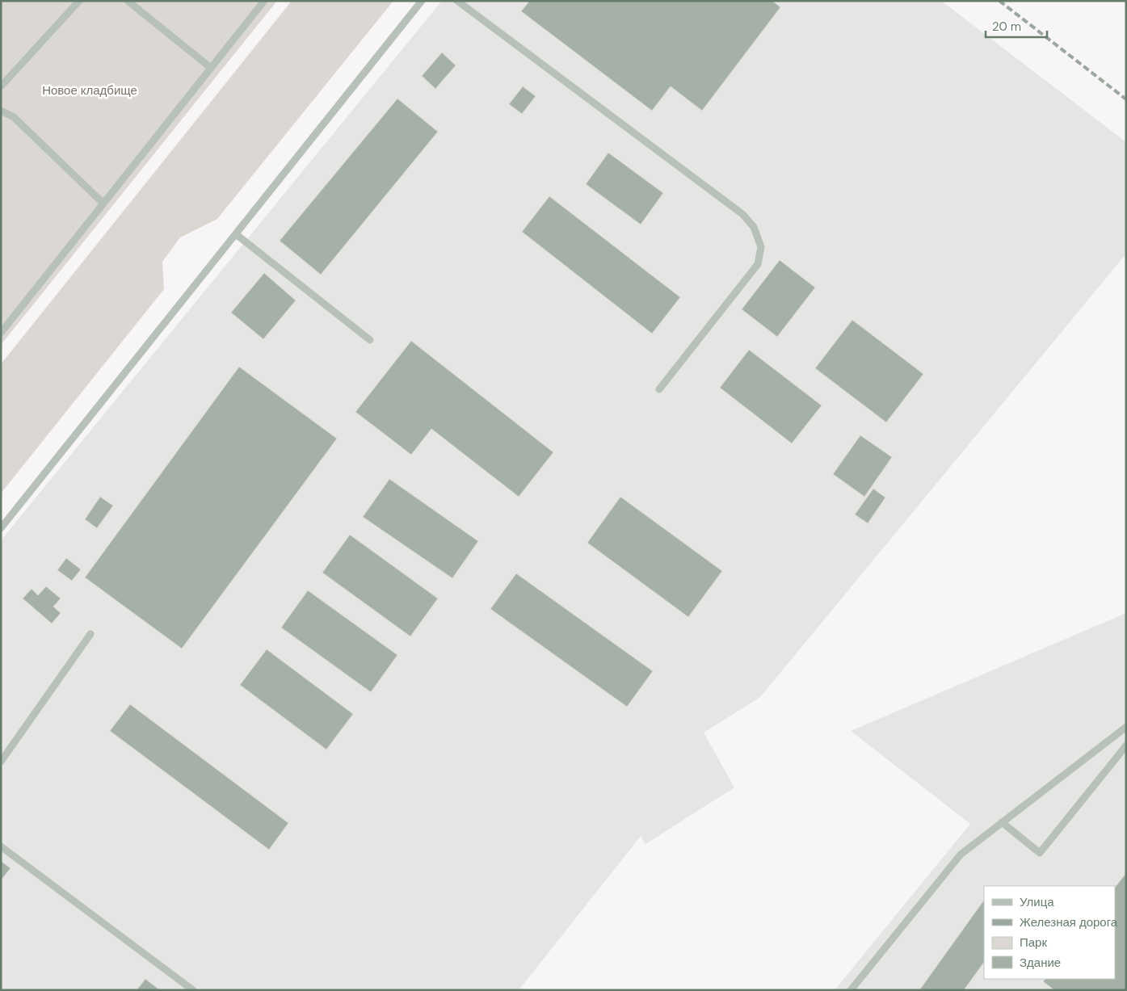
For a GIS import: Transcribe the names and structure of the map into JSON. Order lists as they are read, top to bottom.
{
  "parks": ["Новое кладбище"],
  "legend": [
    "Улица",
    "Железная дорога",
    "Парк",
    "Здание"
  ],
  "scale_bar": "20 m"
}
